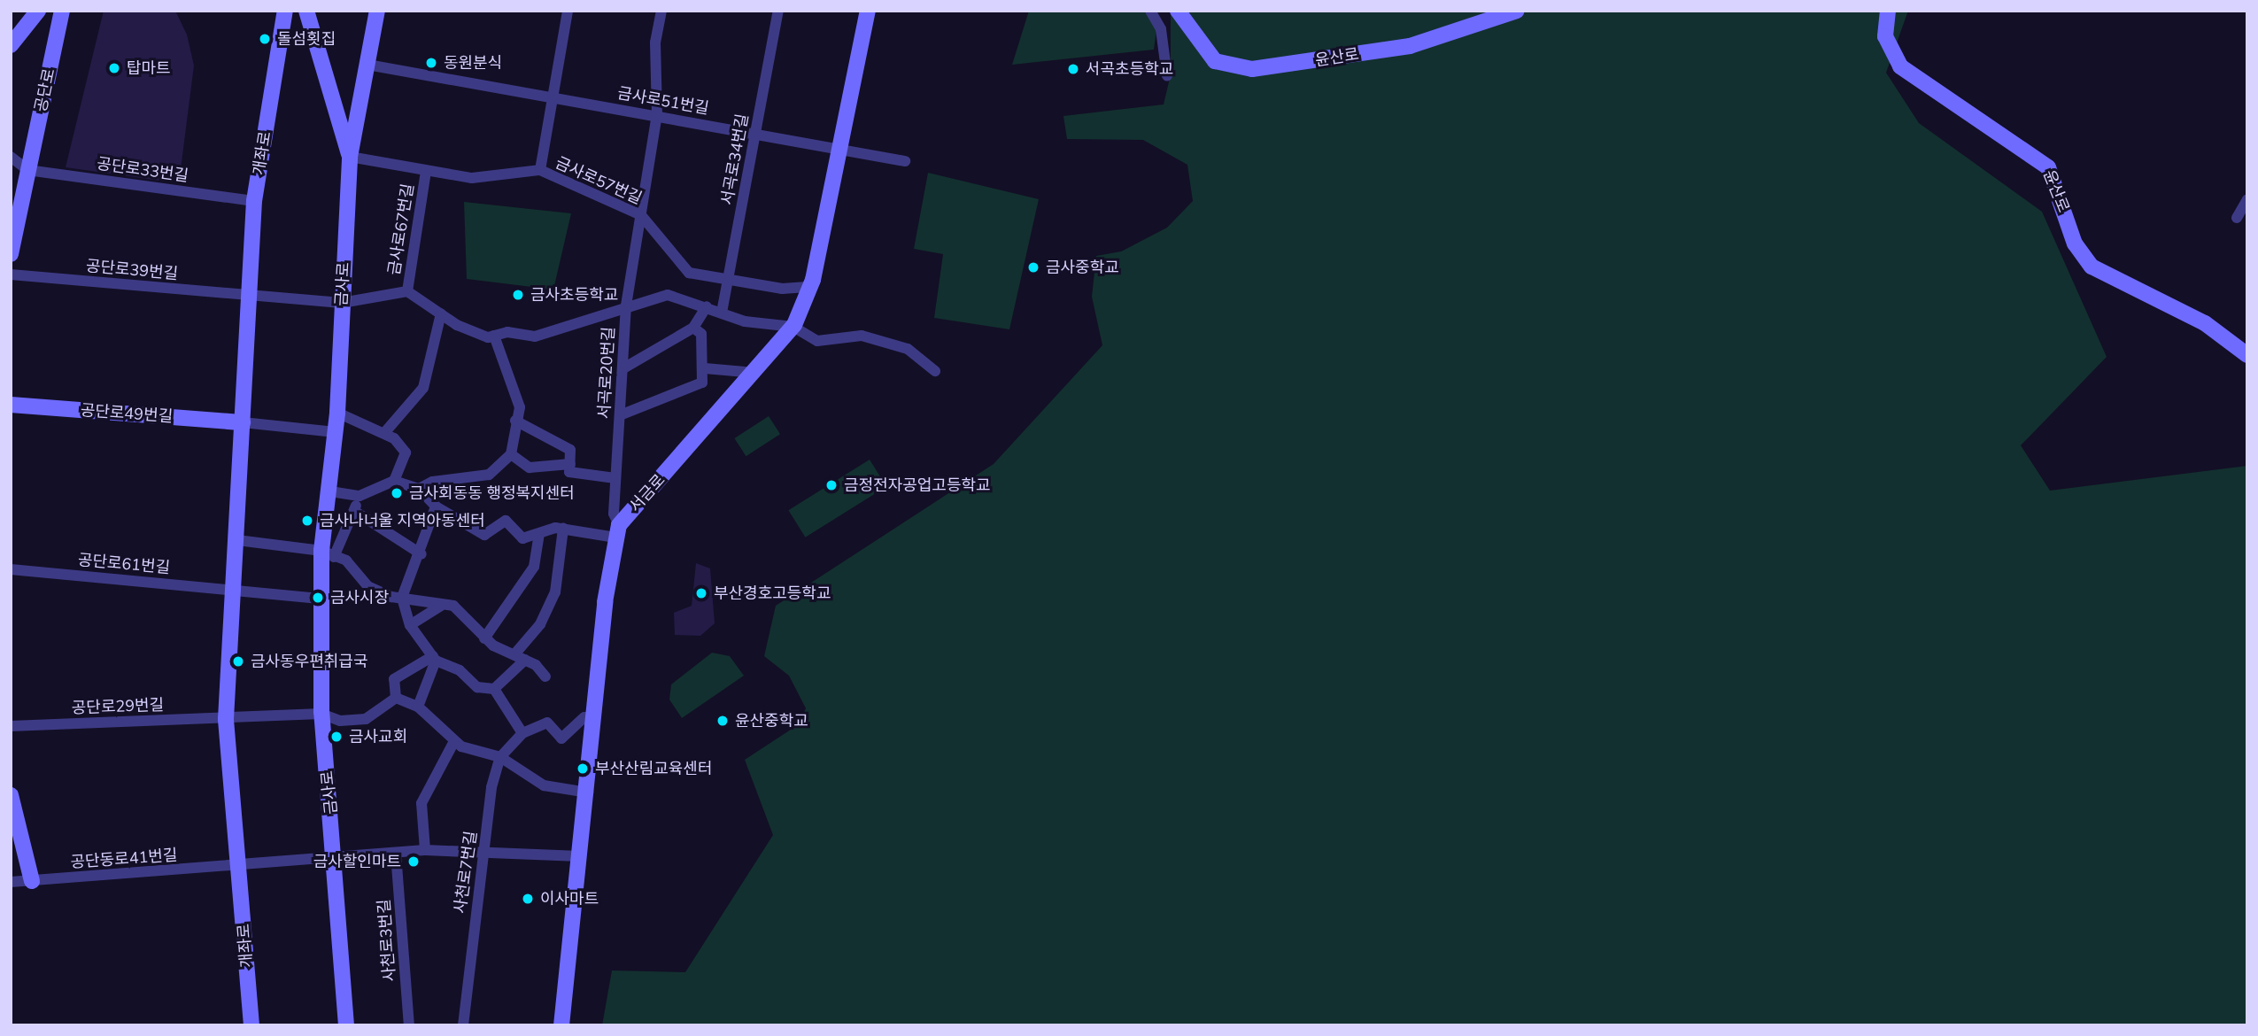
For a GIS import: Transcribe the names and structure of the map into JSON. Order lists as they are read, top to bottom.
{
  "streets": {
    "street": [
      "윤산로",
      "공단로",
      "금사로51번길",
      "개좌로",
      "서곡로34번길",
      "공단로33번길",
      "금사로57번길",
      "금사로67번길",
      "공단로39번길",
      "금사로",
      "서곡로20번길",
      "공단로49번길",
      "서금로",
      "공단로61번길",
      "공단로29번길",
      "공단동로41번길",
      "사천로7번길",
      "사천로3번길"
    ]
  },
  "crossings": [
    ["공단로", "공단로33번길"],
    ["금사로51번길", "서곡로34번길"],
    ["금사로51번길", "금사로"],
    ["금사로51번길", "서곡로20번길"],
    ["금사로51번길", "서금로"],
    ["개좌로", "공단로33번길"],
    ["개좌로", "공단로39번길"],
    ["개좌로", "공단로49번길"],
    ["개좌로", "공단로61번길"],
    ["개좌로", "공단로29번길"],
    ["개좌로", "공단동로41번길"],
    ["서곡로34번길", "금사로57번길"],
    ["서곡로34번길", "금사로67번길"],
    ["금사로57번길", "금사로67번길"],
    ["금사로57번길", "금사로"],
    ["금사로57번길", "서곡로20번길"],
    ["금사로57번길", "서금로"],
    ["금사로67번길", "금사로"],
    ["금사로67번길", "서곡로20번길"],
    ["금사로67번길", "서금로"],
    ["서곡로20번길", "서금로"]
  ],
  "places": [
    "돌섬횟집",
    "동원분식",
    "탑마트",
    "서곡초등학교",
    "금사중학교",
    "금사초등학교",
    "금정전자공업고등학교",
    "금사회동동 행정복지센터",
    "금사나너울 지역아동센터",
    "부산경호고등학교",
    "금사시장",
    "금사동우편취급국",
    "윤산중학교",
    "금사교회",
    "부산산림교육센터",
    "금사할인마트",
    "이사마트"
  ]
}
